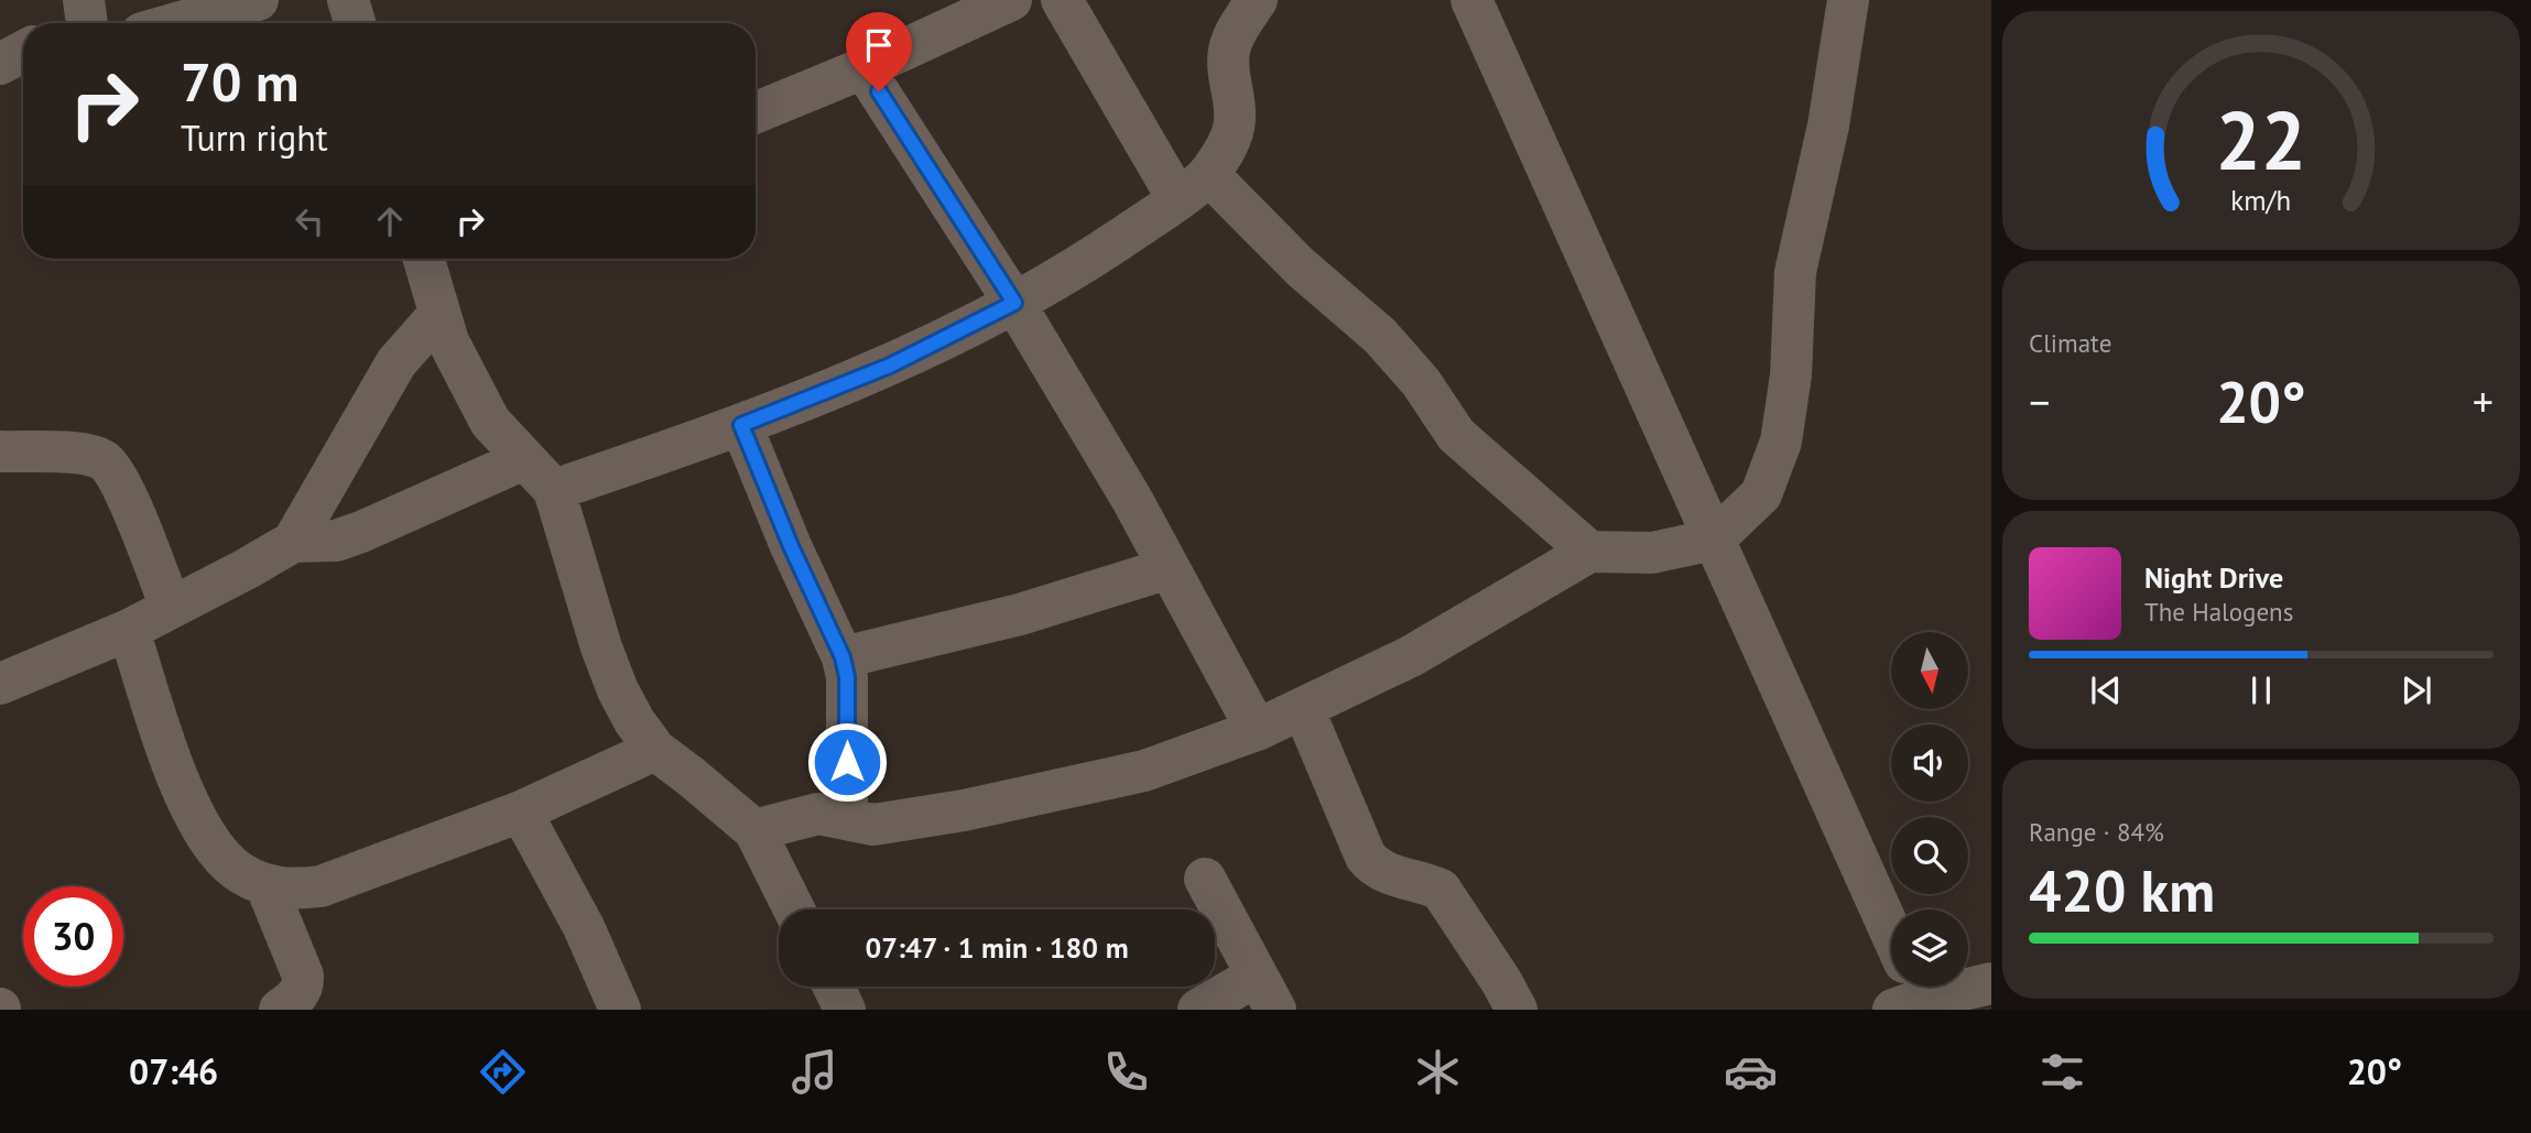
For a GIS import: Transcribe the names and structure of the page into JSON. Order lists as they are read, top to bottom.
{
  "north": "bottom",
  "page": {
    "turn": ["70 m", "Turn right"],
    "tile": [
      "Climate",
      ["Range · 84%", "420 km"]
    ],
    "heat": ["−", "20°", "+"],
    "song": ["Night Drive", "The Halogens"],
    "limit": "30",
    "trip": "07:47 · 1 min · 180 m",
    "tabs": ["07:46", "20°"],
    "gauge": ["22", "km/h"]
  }
}
